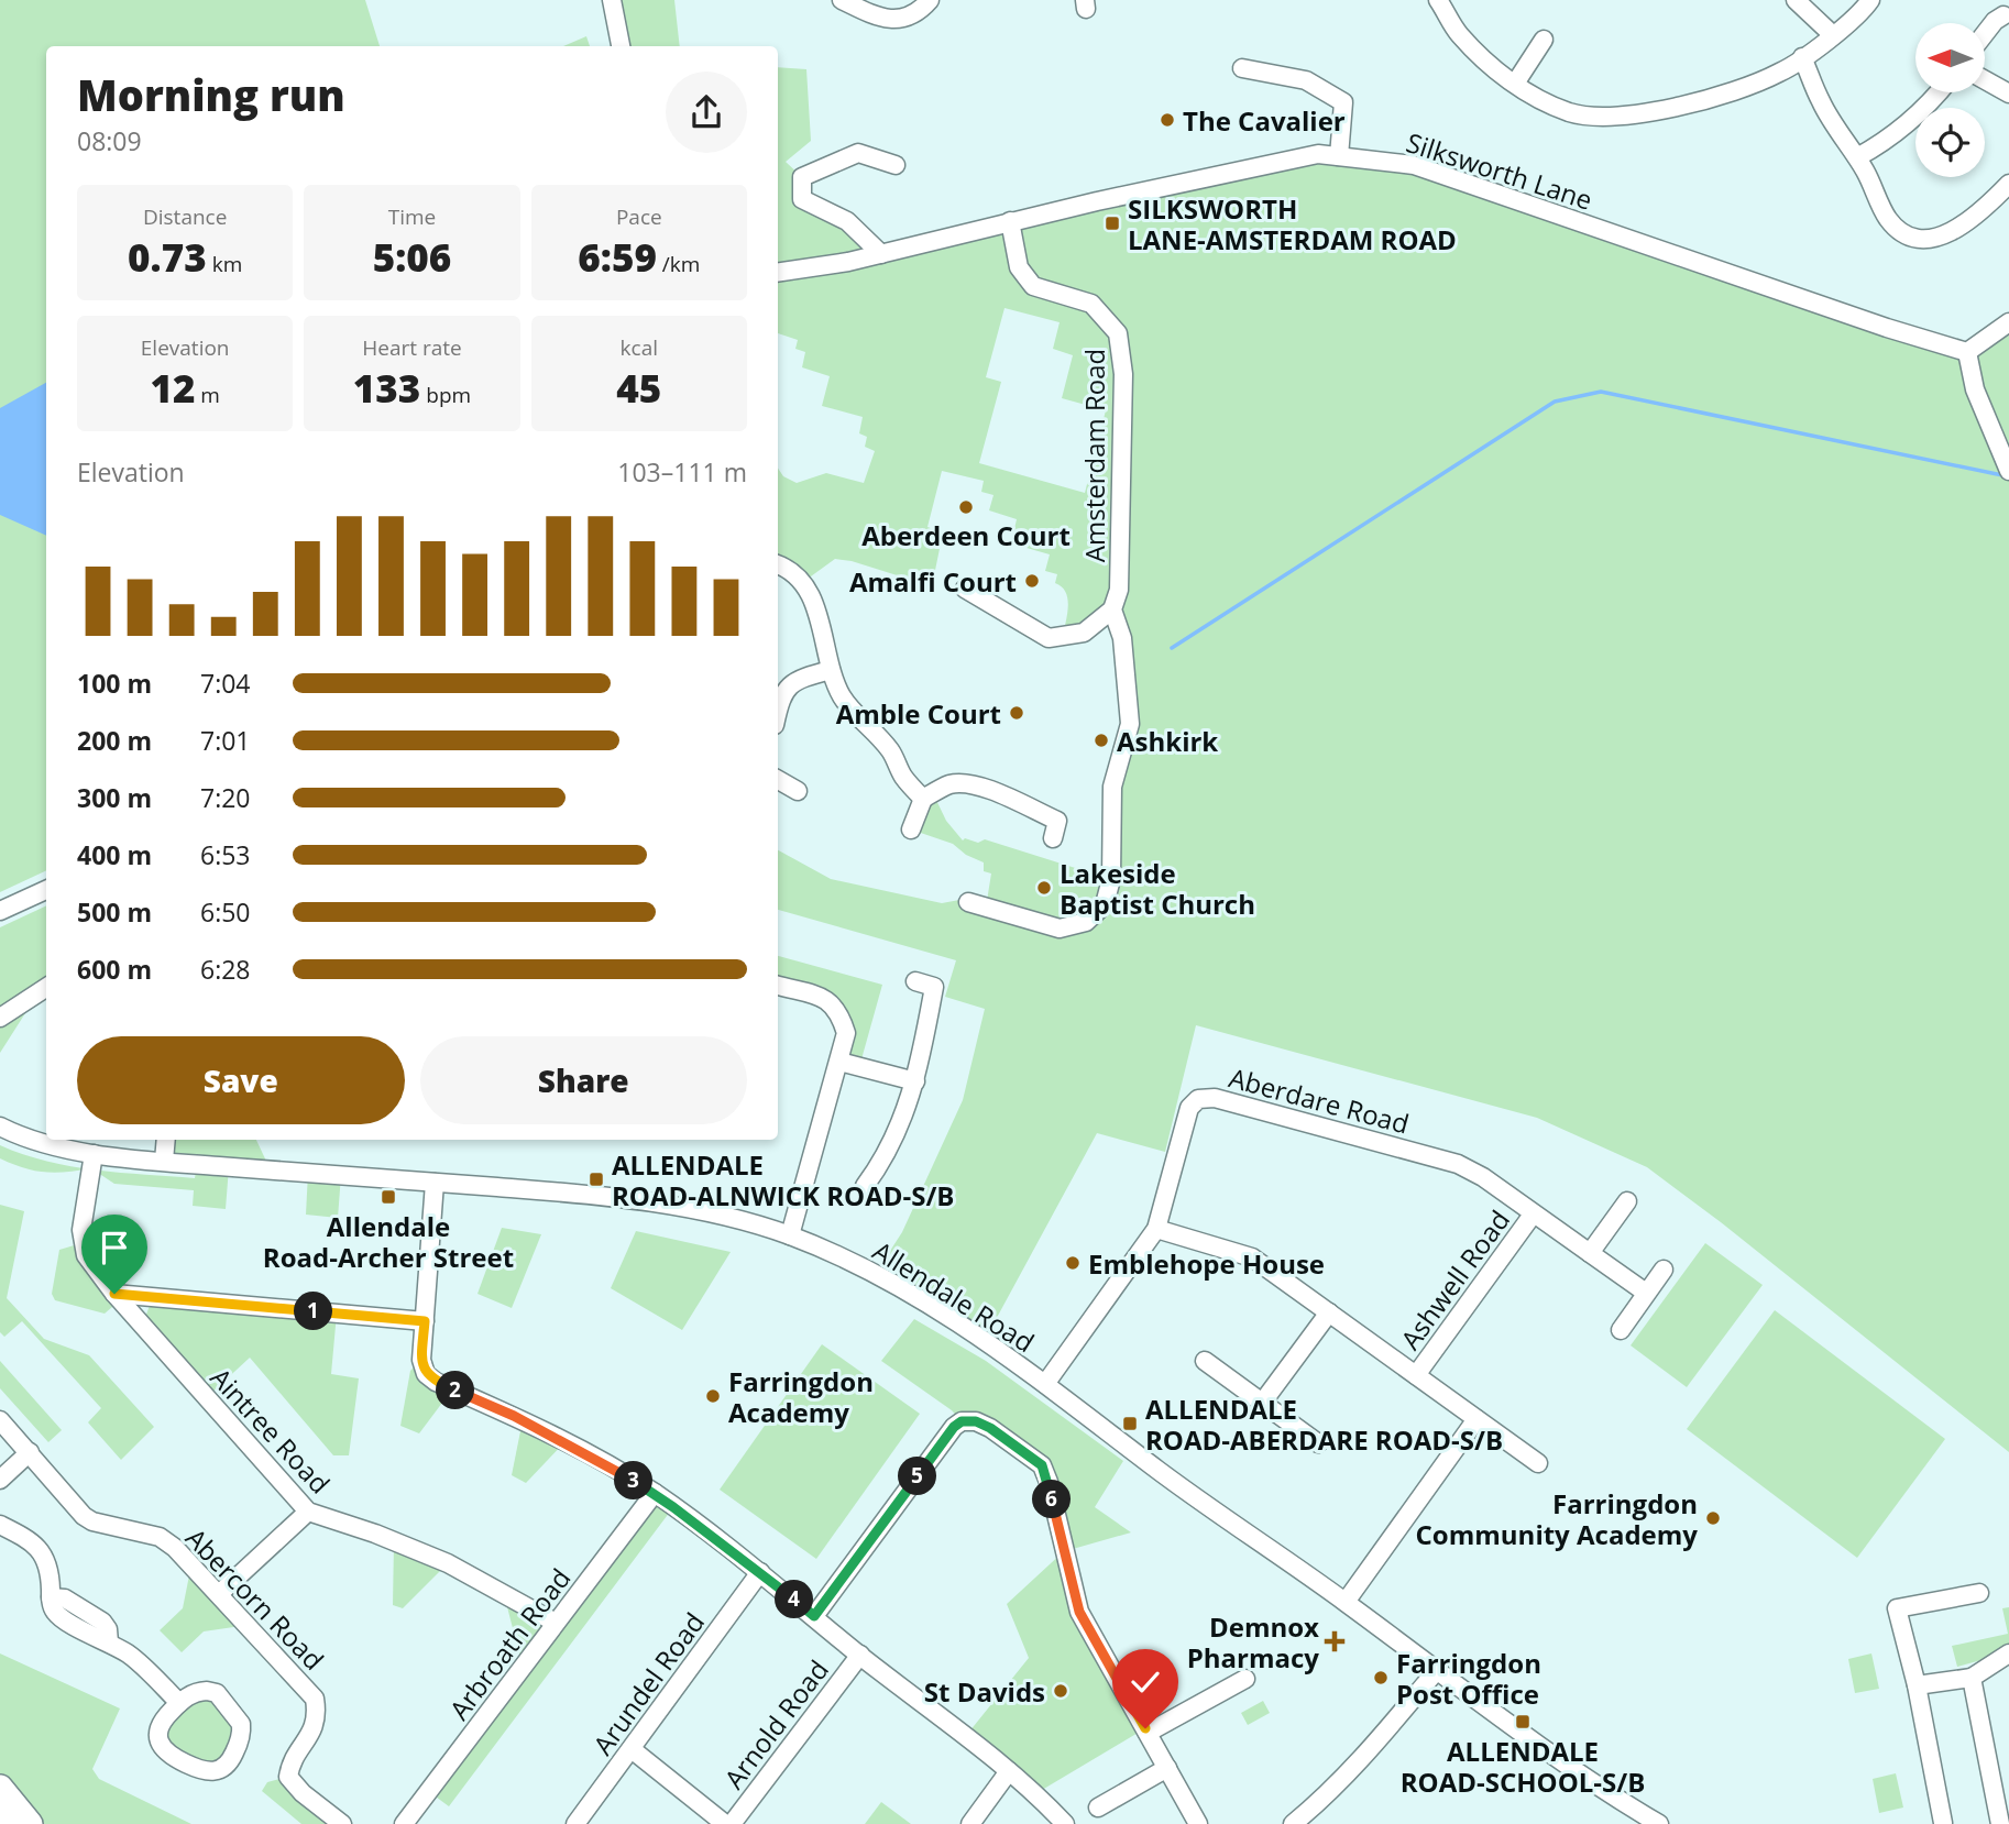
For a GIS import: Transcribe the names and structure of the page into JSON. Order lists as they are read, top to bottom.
{
  "streets": {
    "street": [
      "Silksworth Lane",
      "Amsterdam Road",
      "Aberdare Road",
      "Ashwell Road",
      "Allendale Road",
      "Aintree Road",
      "Abercorn Road",
      "Arbroath Road",
      "Arundel Road",
      "Arnold Road"
    ]
  },
  "crossings": [
    ["Silksworth Lane", "Amsterdam Road"],
    ["Aberdare Road", "Ashwell Road"],
    ["Aberdare Road", "Allendale Road"],
    ["Allendale Road", "Aintree Road"],
    ["Aintree Road", "Arbroath Road"]
  ],
  "places": {
    "other": [
      "The Cavalier",
      "Aberdeen Court",
      "Amalfi Court",
      "Amble Court",
      "Ashkirk",
      "Lakeside Baptist Church",
      "Emblehope House",
      "Farringdon Academy",
      "Farringdon Community Academy",
      "Farringdon Post Office",
      "St Davids"
    ],
    "transit": [
      "SILKSWORTH LANE-AMSTERDAM ROAD",
      "ALLENDALE ROAD-ALNWICK ROAD-S/B",
      "Allendale Road-Archer Street",
      "ALLENDALE ROAD-ABERDARE ROAD-S/B",
      "ALLENDALE ROAD-SCHOOL-S/B"
    ],
    "health": ["Demnox Pharmacy"]
  },
  "north": "left",
  "page": {
    "heading": ["Morning run", "08:09"],
    "stats": [
      ["Distance", "0.73 km"],
      ["Time", "5:06"],
      ["Pace", "6:59 /km"],
      ["Elevation", "12 m"],
      ["Heart rate", "133 bpm"],
      ["kcal", "45"]
    ],
    "chart": ["Elevation", "103–111 m"],
    "list": [
      {
        "name": "100 m",
        "note": "7:04"
      },
      {
        "name": "200 m",
        "note": "7:01"
      },
      {
        "name": "300 m",
        "note": "7:20"
      },
      {
        "name": "400 m",
        "note": "6:53"
      },
      {
        "name": "500 m",
        "note": "6:50"
      },
      {
        "name": "600 m",
        "note": "6:28"
      }
    ],
    "buttons": ["Save", "Share"],
    "pins": [
      "1",
      "2",
      "5",
      "3",
      "6",
      "4"
    ]
  }
}
